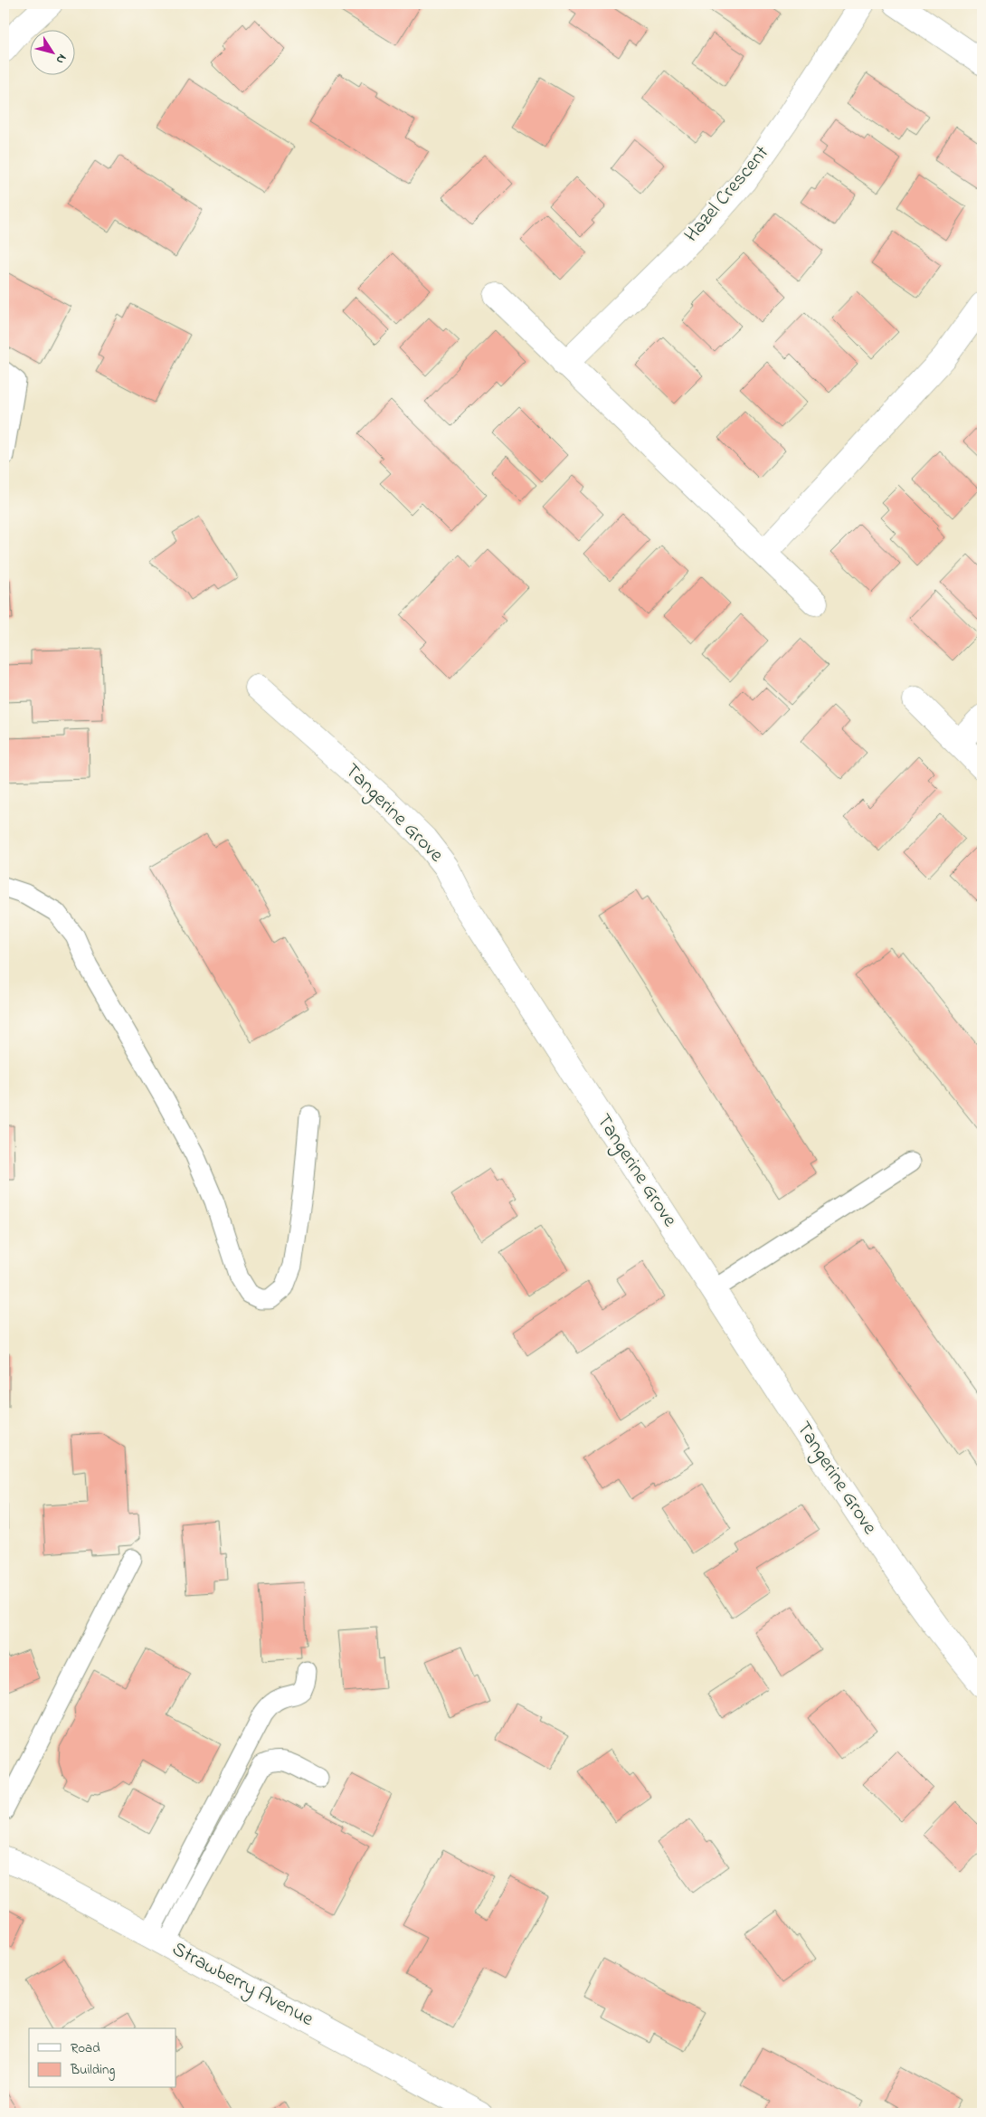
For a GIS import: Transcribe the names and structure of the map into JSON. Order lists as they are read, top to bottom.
{
  "streets": {
    "street": ["Hazel Crescent", "Tangerine Grove", "Strawberry Avenue"]
  },
  "legend": ["Road", "Building"],
  "north": "bottom right"
}
